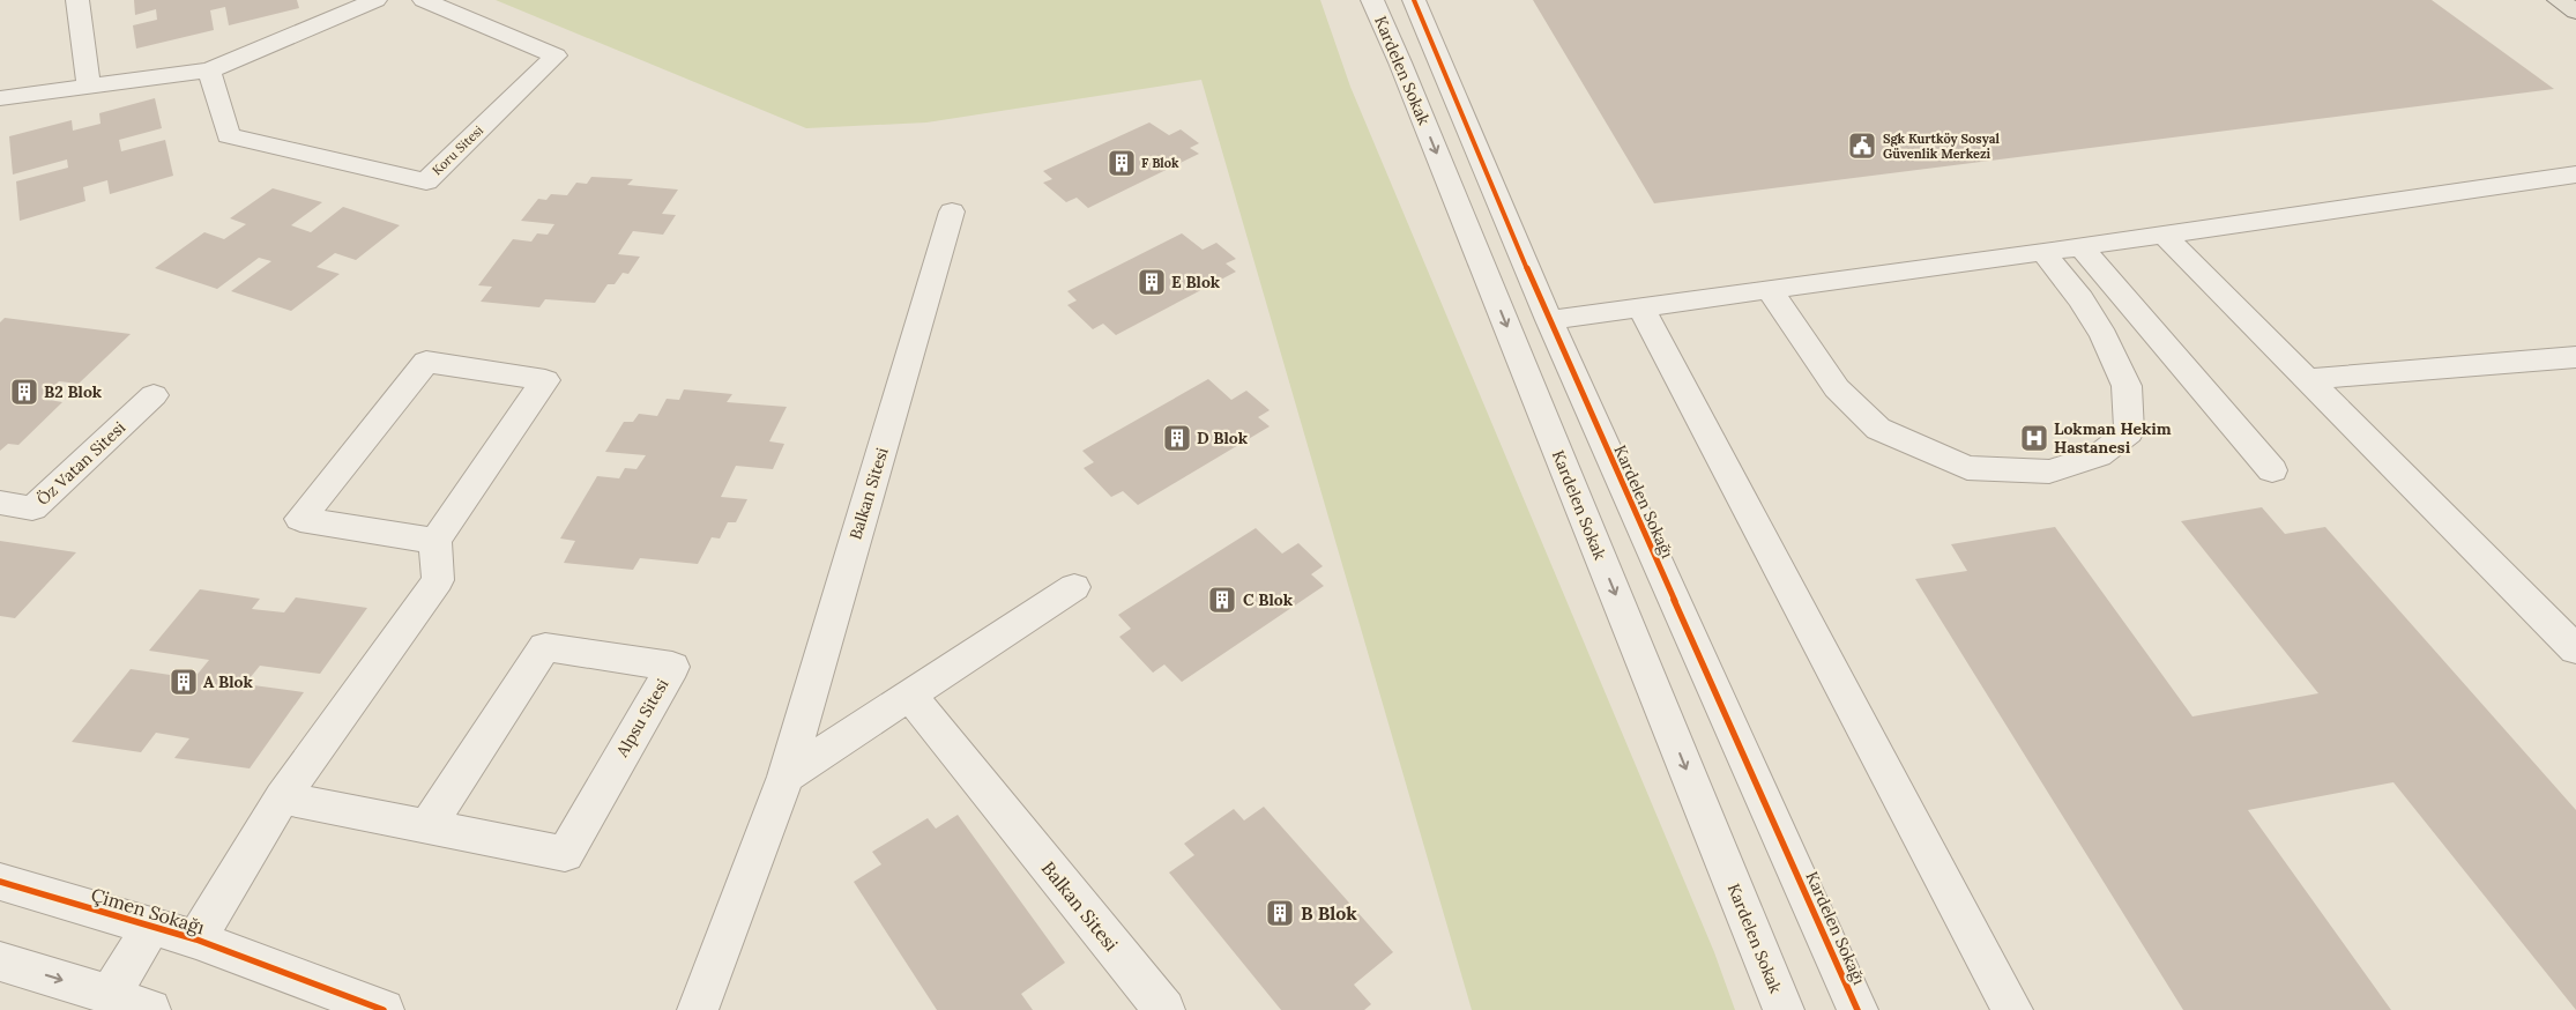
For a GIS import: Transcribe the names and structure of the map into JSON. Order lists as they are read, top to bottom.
{
  "streets": {
    "street": [
      "Kardelen Sokak",
      "Koru Sitesi",
      "Öz Vatan Sitesi",
      "Balkan Sitesi",
      "Kardelen Sokağı",
      "Alpsu Sitesi",
      "Çimen Sokağı"
    ]
  },
  "places": {
    "public building": ["Sgk Kurtköy Sosyal Güvenlik Merkezi"],
    "building": [
      "F Blok",
      "E Blok",
      "B2 Blok",
      "D Blok",
      "C Blok",
      "A Blok",
      "B Blok"
    ],
    "hospital": ["Lokman Hekim Hastanesi"]
  }
}
